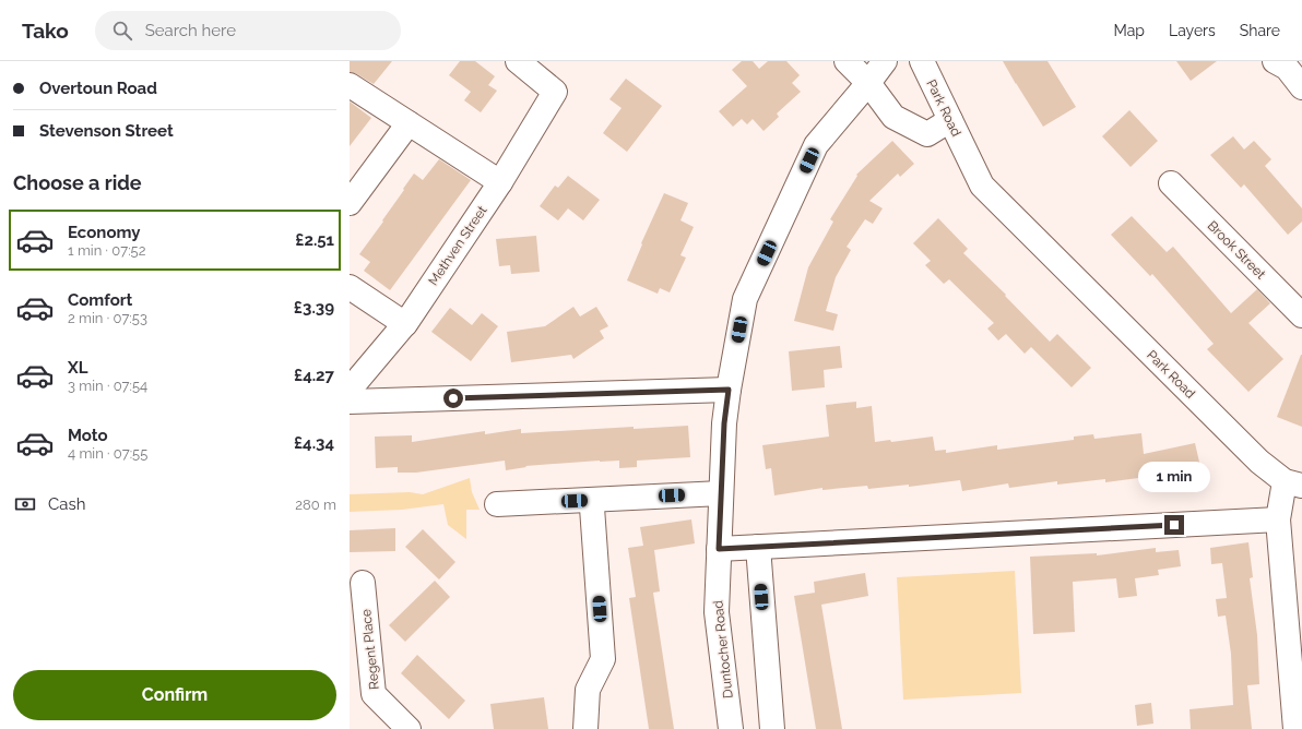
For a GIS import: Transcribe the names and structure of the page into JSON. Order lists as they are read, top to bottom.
{
  "streets": {
    "street": [
      "Park Road",
      "Methven Street",
      "Brook Street",
      "Regent Place",
      "Duntocher Road"
    ]
  },
  "page": {
    "header": "Tako",
    "search": "Search here",
    "nav": ["Map", "Layers", "Share"],
    "banner": ["Overtoun Road", "Stevenson Street"],
    "heading": "Choose a ride",
    "list": [
      {
        "name": "Economy",
        "note": "1 min · 07:52",
        "value": "£2.51"
      },
      {
        "name": "Comfort",
        "note": "2 min · 07:53",
        "value": "£3.39"
      },
      {
        "name": "XL",
        "note": "3 min · 07:54",
        "value": "£4.27"
      },
      {
        "name": "Moto",
        "note": "4 min · 07:55",
        "value": "£4.34"
      }
    ],
    "bubble": "1 min",
    "pay": ["Cash", "280 m"],
    "buttons": "Confirm"
  }
}
